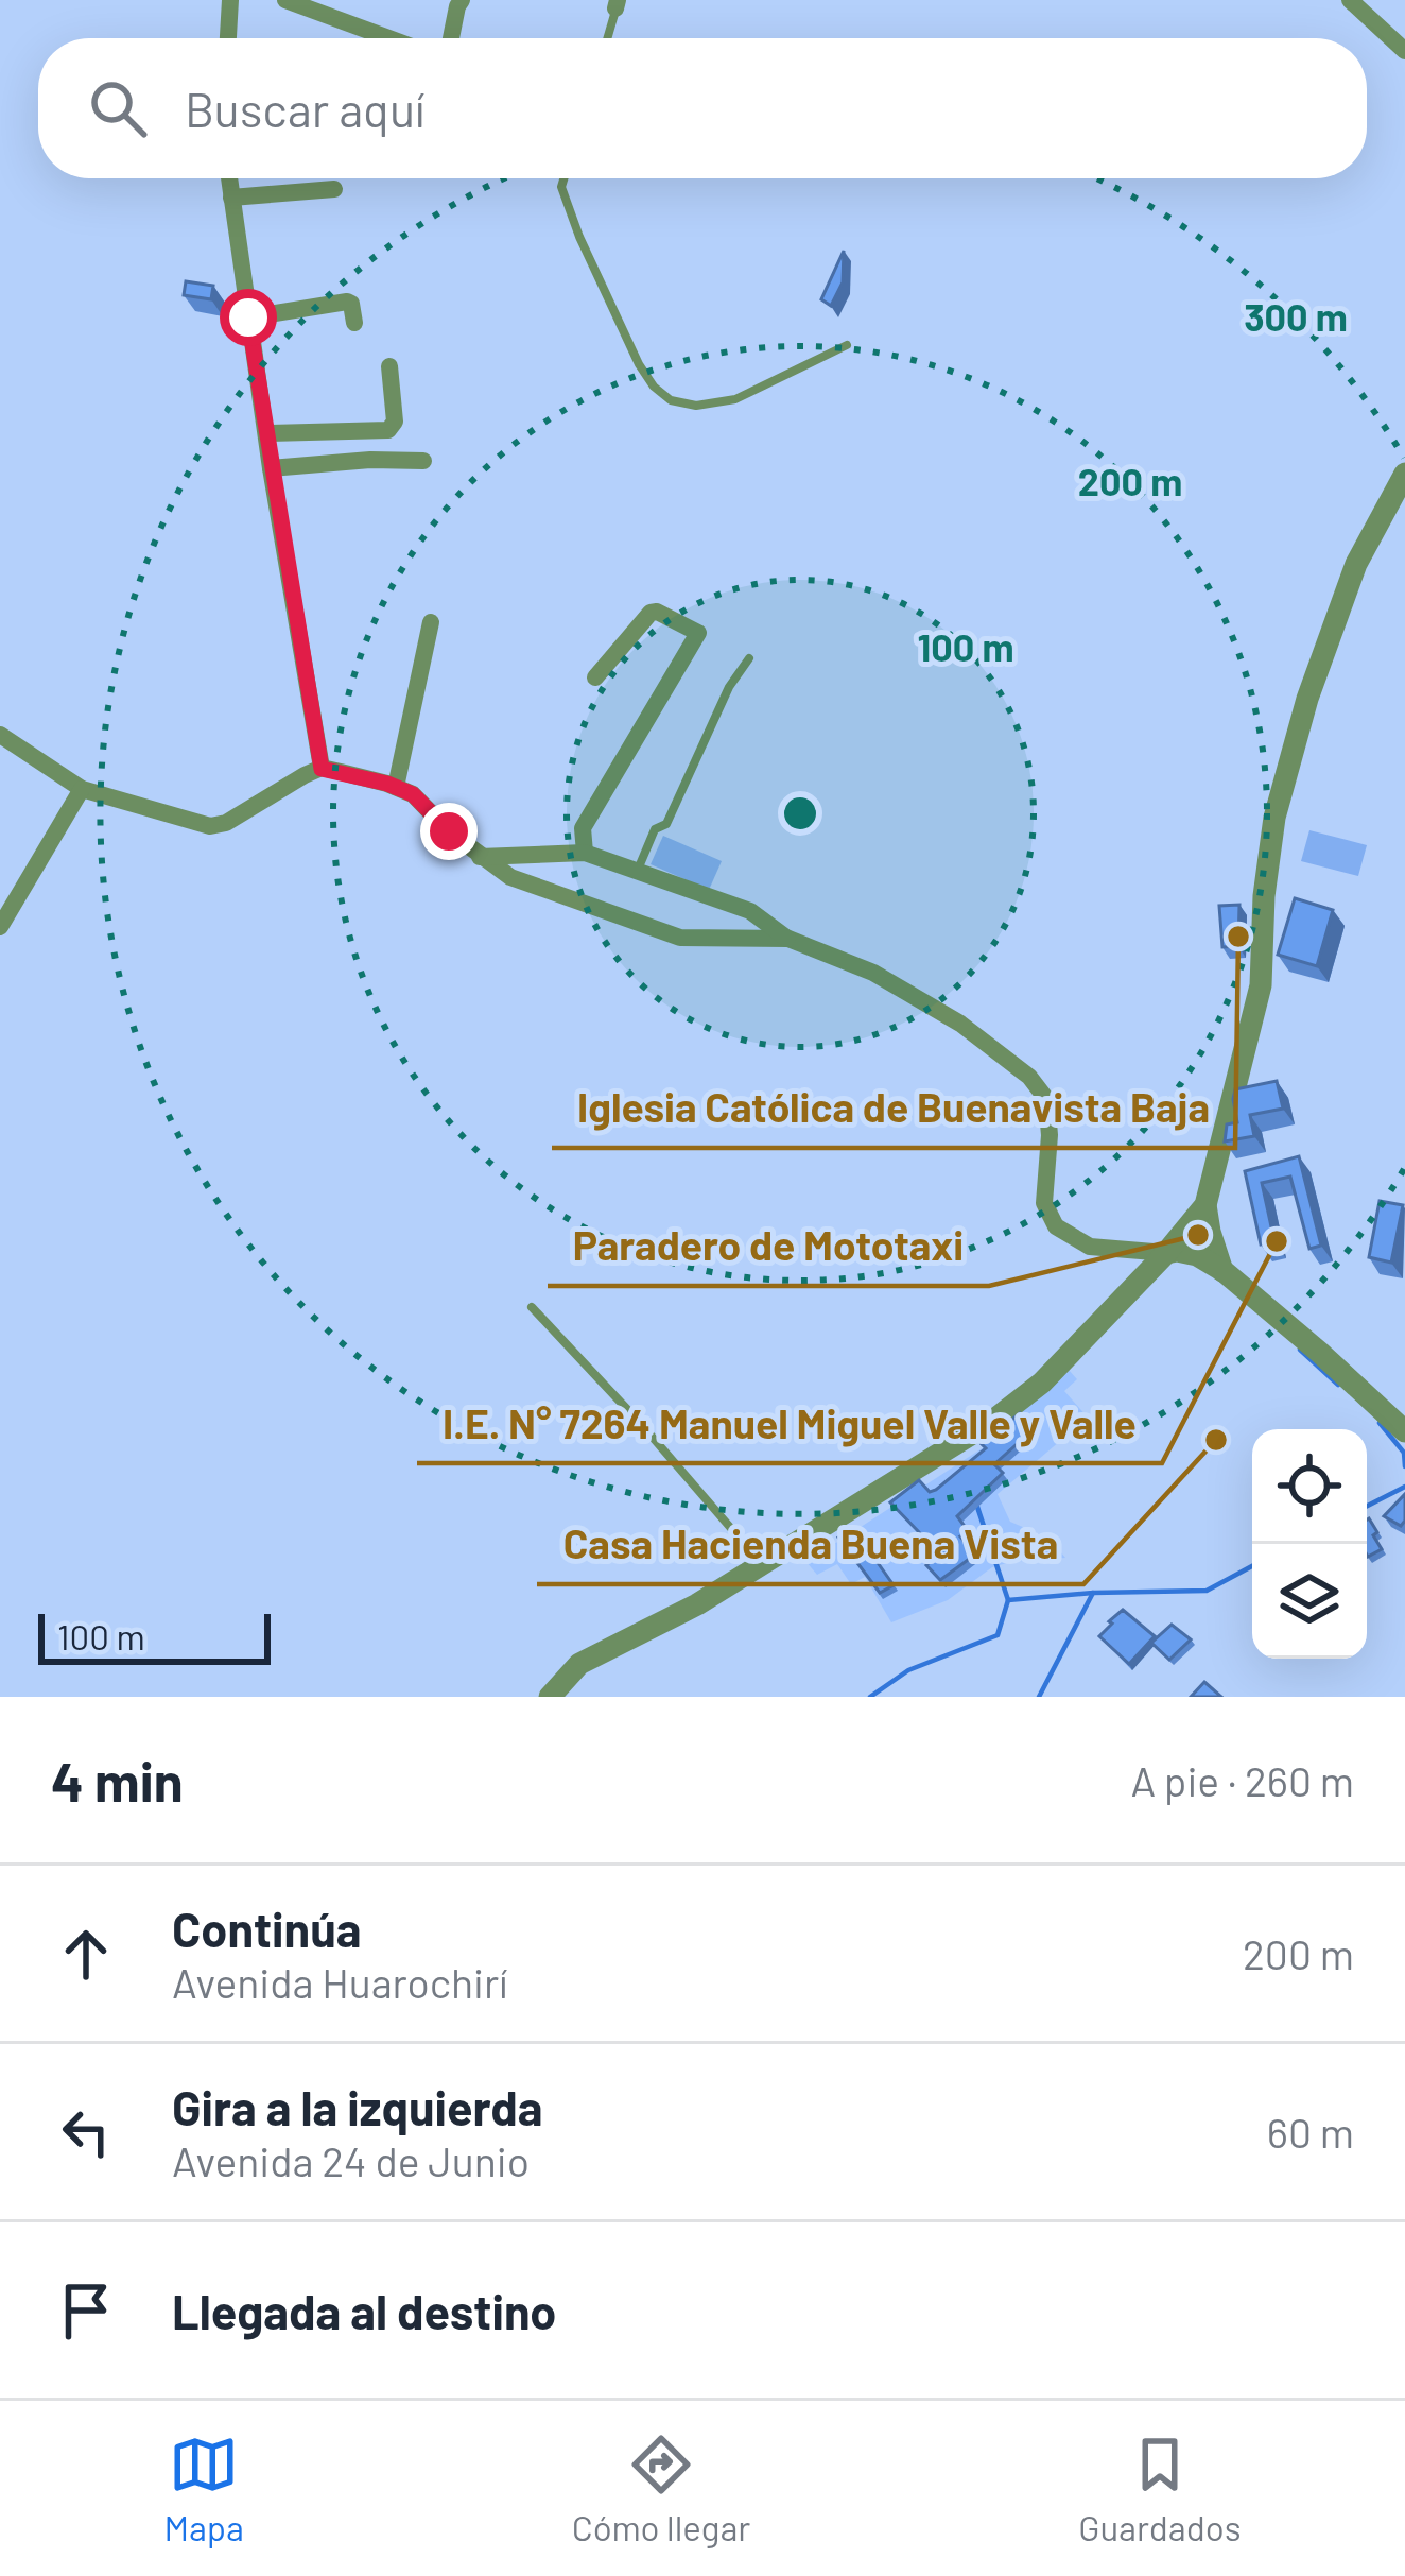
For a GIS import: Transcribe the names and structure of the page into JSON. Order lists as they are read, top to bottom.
{
  "places": [
    "Iglesia Católica de Buenavista Baja",
    "Paradero de Mototaxi",
    "I.E. N° 7264 Manuel Miguel Valle y Valle",
    "Casa Hacienda Buena Vista"
  ],
  "scale_bar": "100 m",
  "page": {
    "search": "Buscar aquí",
    "scale": "100 m",
    "heading": ["4 min", "A pie · 260 m"],
    "list": [
      ["Continúa", "Avenida Huarochirí", "200 m"],
      ["Gira a la izquierda", "Avenida 24 de Junio", "60 m"],
      "Llegada al destino"
    ],
    "nav": ["Mapa", "Cómo llegar", "Guardados"]
  },
  "rings": ["300 m", "200 m", "100 m"]
}
